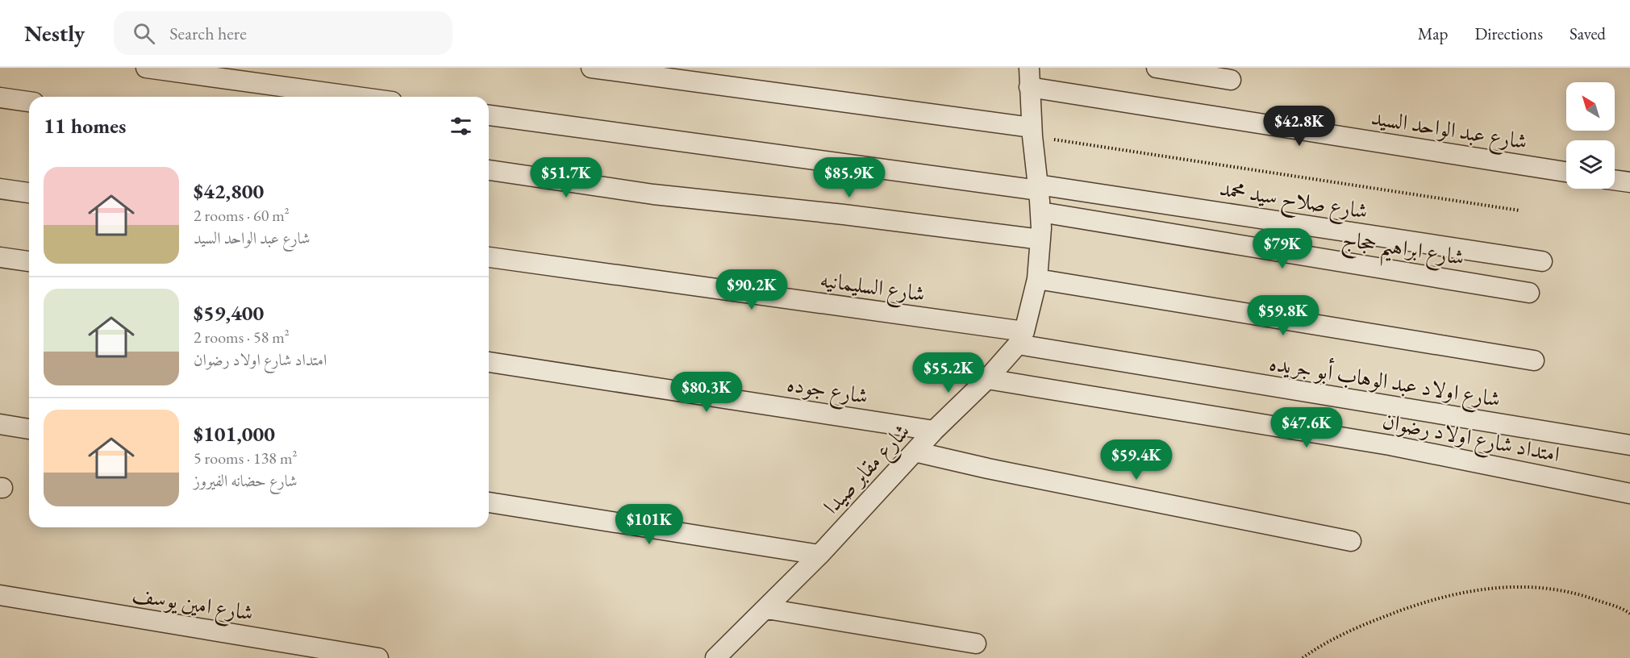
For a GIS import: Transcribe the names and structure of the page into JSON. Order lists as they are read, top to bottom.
{
  "streets": {
    "street": [
      "شارع عبد الواحد السيد",
      "شارع صلاح سيد محمد",
      "شارع ابراهيم حجاج",
      "شارع السليمانيه",
      "شارع اولاد عبد الوهاب أبو جريده",
      "شارع جوده",
      "امتداد شارع اولاد رضوان",
      "شارع مقابر صيدا",
      "شارع امين يوسف"
    ]
  },
  "crossings": [
    ["شارع عبد الواحد السيد", "شارع مقابر صيدا"],
    ["شارع صلاح سيد محمد", "شارع مقابر صيدا"],
    ["شارع ابراهيم حجاج", "شارع مقابر صيدا"],
    ["شارع السليمانيه", "شارع اولاد عبد الوهاب أبو جريده"],
    ["شارع السليمانيه", "شارع مقابر صيدا"],
    ["شارع اولاد عبد الوهاب أبو جريده", "شارع مقابر صيدا"],
    ["شارع جوده", "شارع مقابر صيدا"],
    ["امتداد شارع اولاد رضوان", "شارع مقابر صيدا"]
  ],
  "north": "top left",
  "page": {
    "header": "Nestly",
    "search": "Search here",
    "nav": ["Map", "Directions", "Saved"],
    "heading": "11 homes",
    "price": [
      "$42.8K",
      "$51.7K",
      "$85.9K",
      "$79K",
      "$90.2K",
      "$59.8K",
      "$55.2K",
      "$80.3K",
      "$47.6K",
      "$59.4K",
      "$101K"
    ],
    "list": [
      {
        "name": "$42,800",
        "note": "2 rooms · 60 m² · شارع عبد الواحد السيد"
      },
      {
        "name": "$59,400",
        "note": "2 rooms · 58 m² · امتداد شارع اولاد رضوان"
      },
      {
        "name": "$101,000",
        "note": "5 rooms · 138 m² · شارع حضانه الفيروز"
      }
    ]
  }
}
